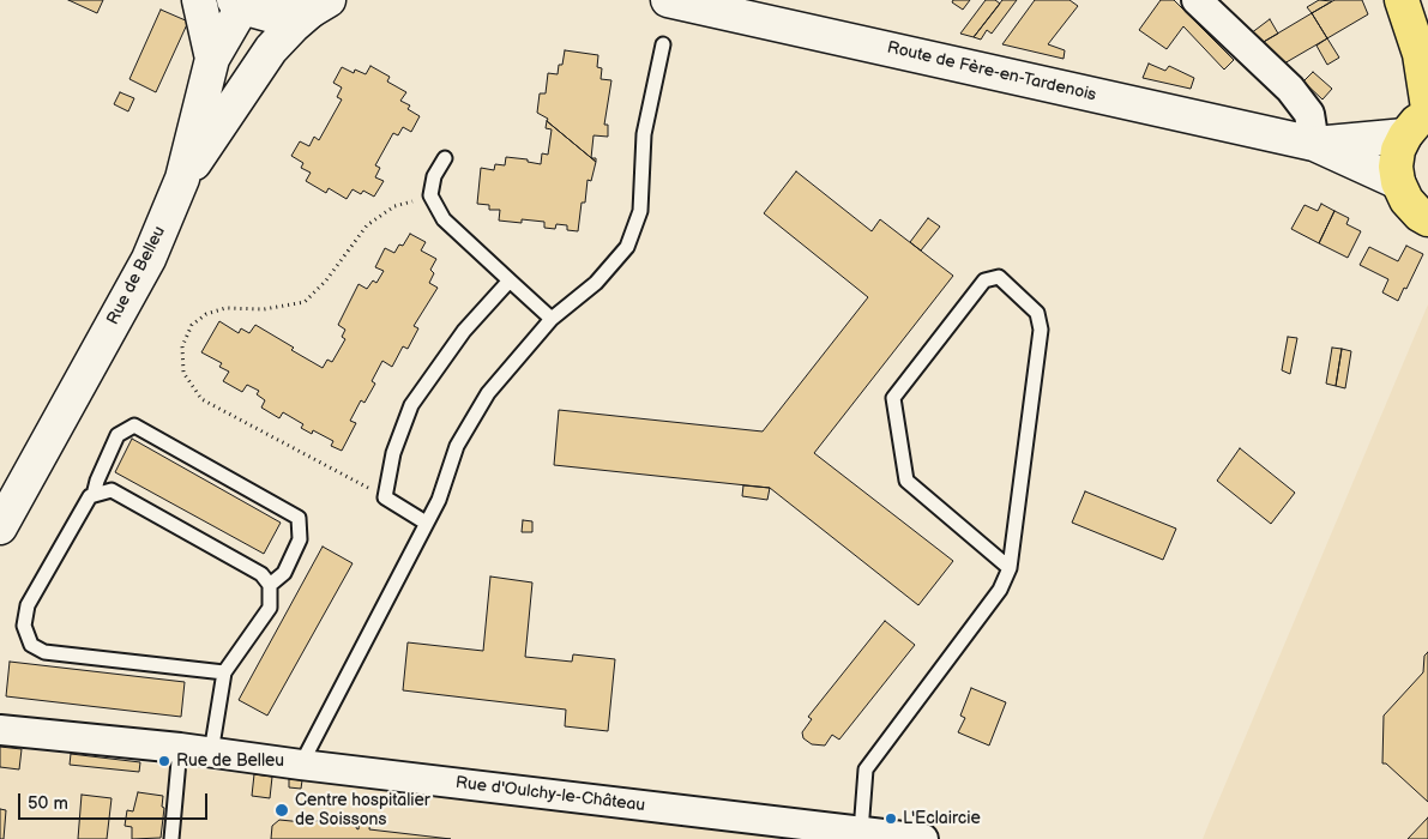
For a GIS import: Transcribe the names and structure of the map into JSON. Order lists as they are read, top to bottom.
{
  "streets": {
    "main road": ["Route de Fère-en-Tardenois", "Rue de Belleu"],
    "street": ["Rue d'Oulchy-le-Château"]
  },
  "places": ["Rue de Belleu", "Centre hospitalier de Soissons", "L'Eclaircie"],
  "scale_bar": "50 m"
}
